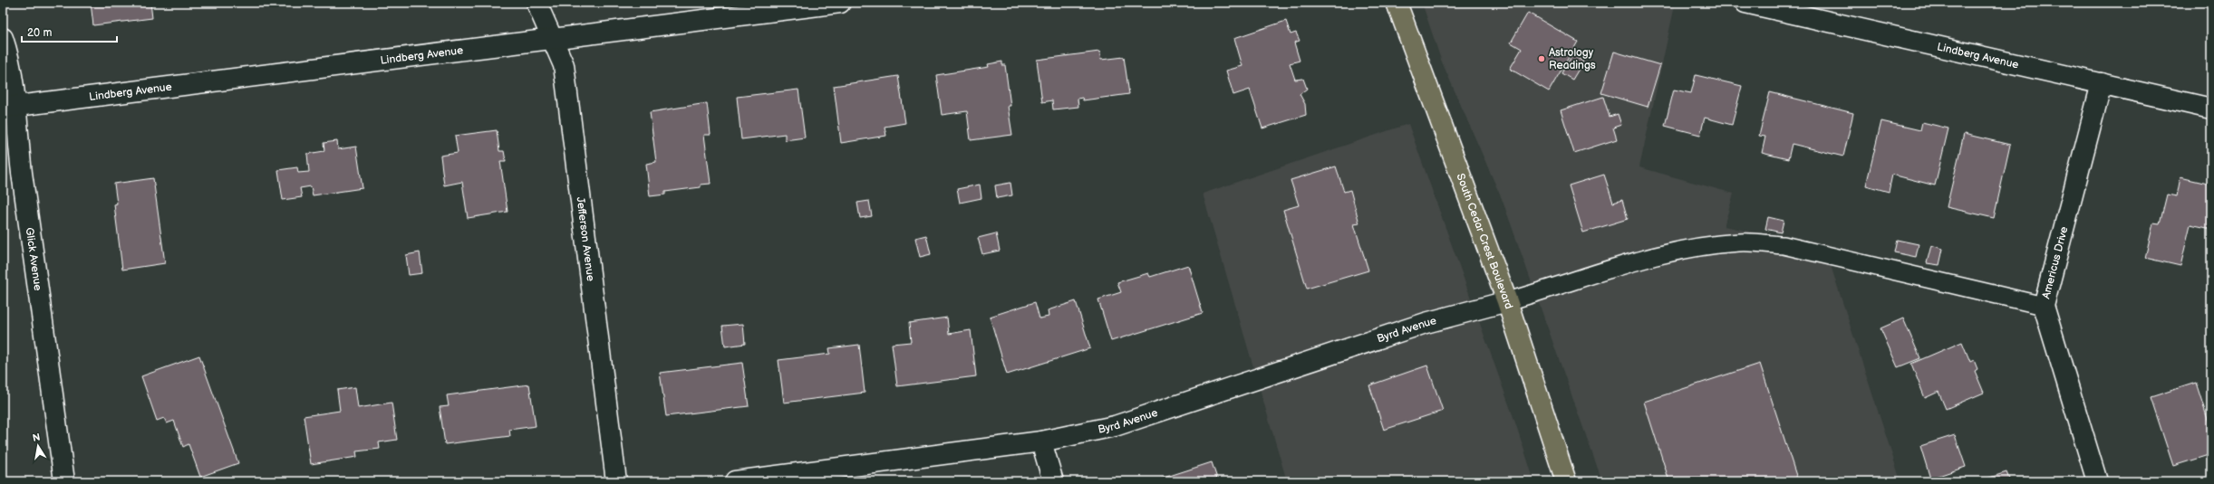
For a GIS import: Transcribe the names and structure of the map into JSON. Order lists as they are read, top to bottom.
{
  "streets": {
    "main road": ["South Cedar Crest Boulevard"],
    "street": [
      "Lindberg Avenue",
      "Jefferson Avenue",
      "Glick Avenue",
      "Americus Drive",
      "Byrd Avenue"
    ]
  },
  "crossings": [
    ["Lindberg Avenue", "Jefferson Avenue"],
    ["Lindberg Avenue", "Glick Avenue"],
    ["Lindberg Avenue", "Americus Drive"],
    ["South Cedar Crest Boulevard", "Byrd Avenue"]
  ],
  "places": ["Astrology Readings"],
  "scale_bar": "20 m",
  "north": "top"
}
